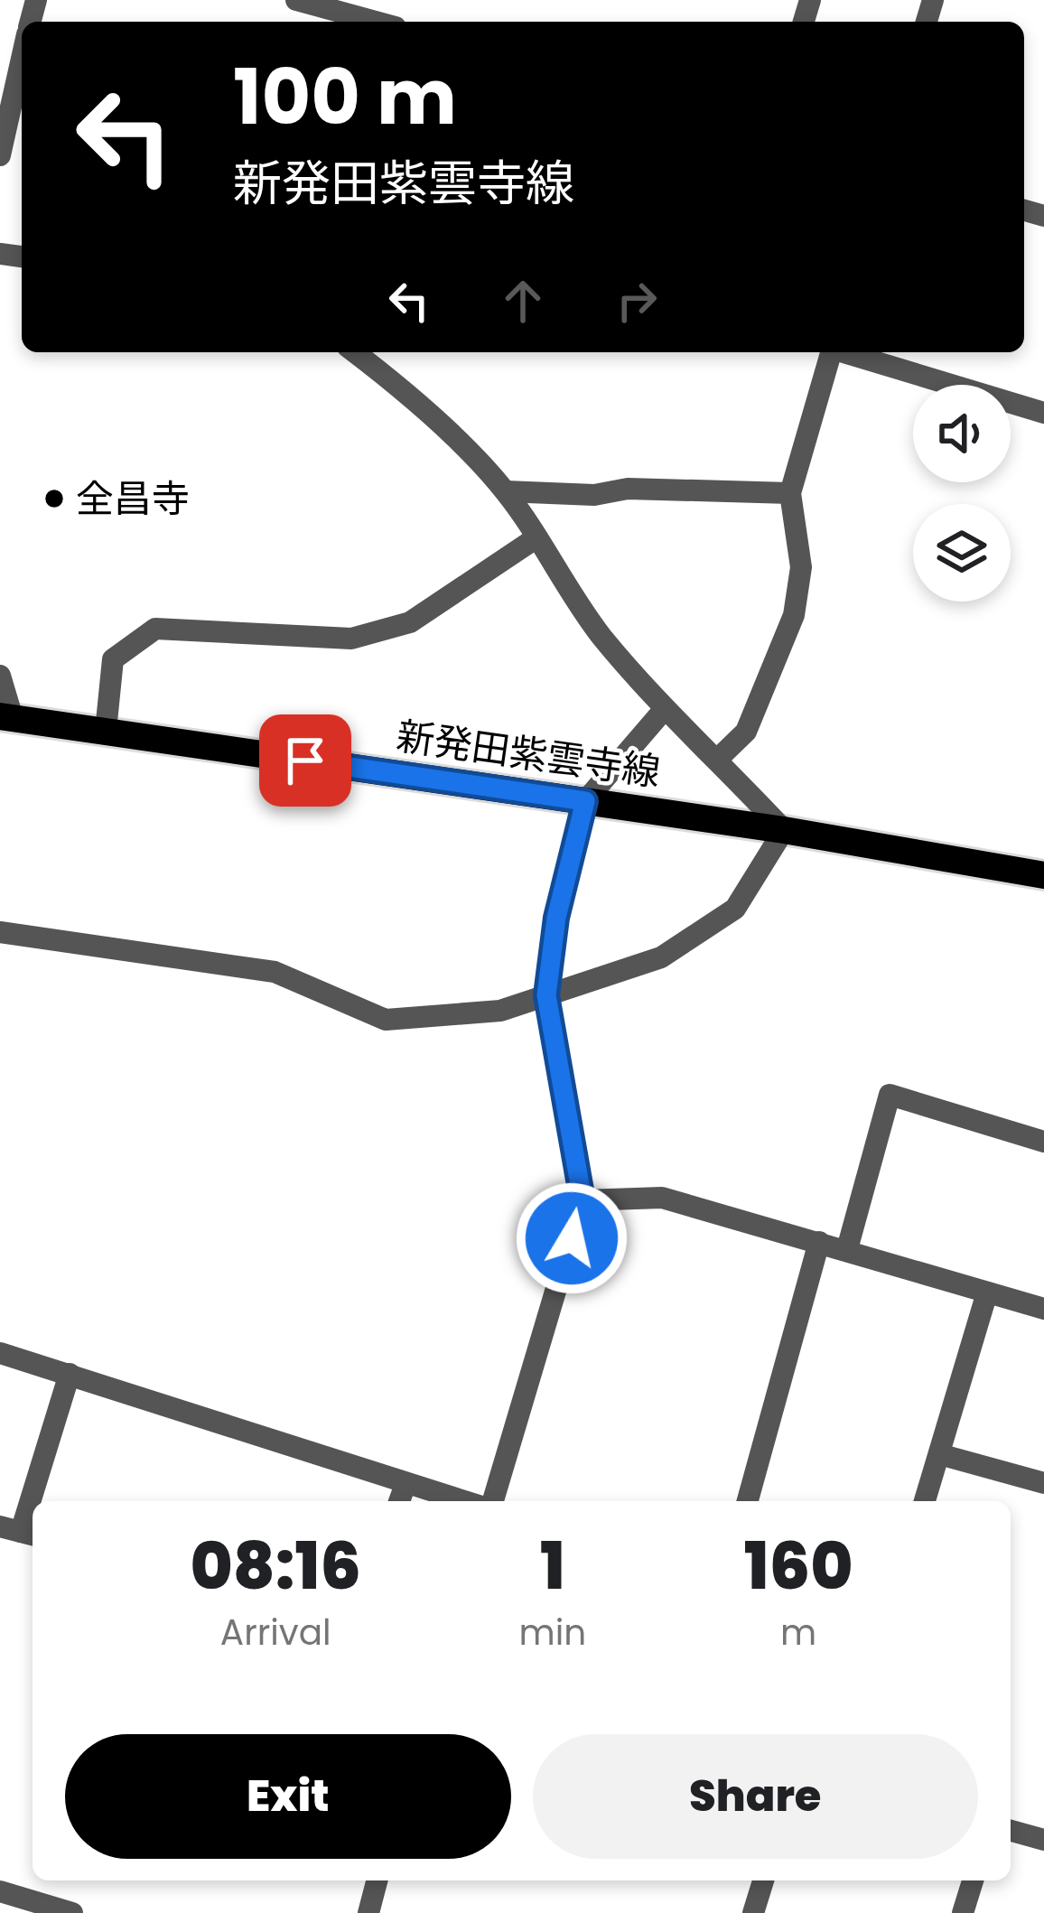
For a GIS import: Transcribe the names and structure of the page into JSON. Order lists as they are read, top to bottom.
{
  "streets": {
    "main road": ["新発田紫雲寺線"]
  },
  "places": ["全昌寺"],
  "page": {
    "turn": ["100 m", "新発田紫雲寺線"],
    "eta": [
      "08:16",
      "Arrival",
      "1",
      "min",
      "160",
      "m"
    ],
    "buttons": ["Exit", "Share"]
  }
}
